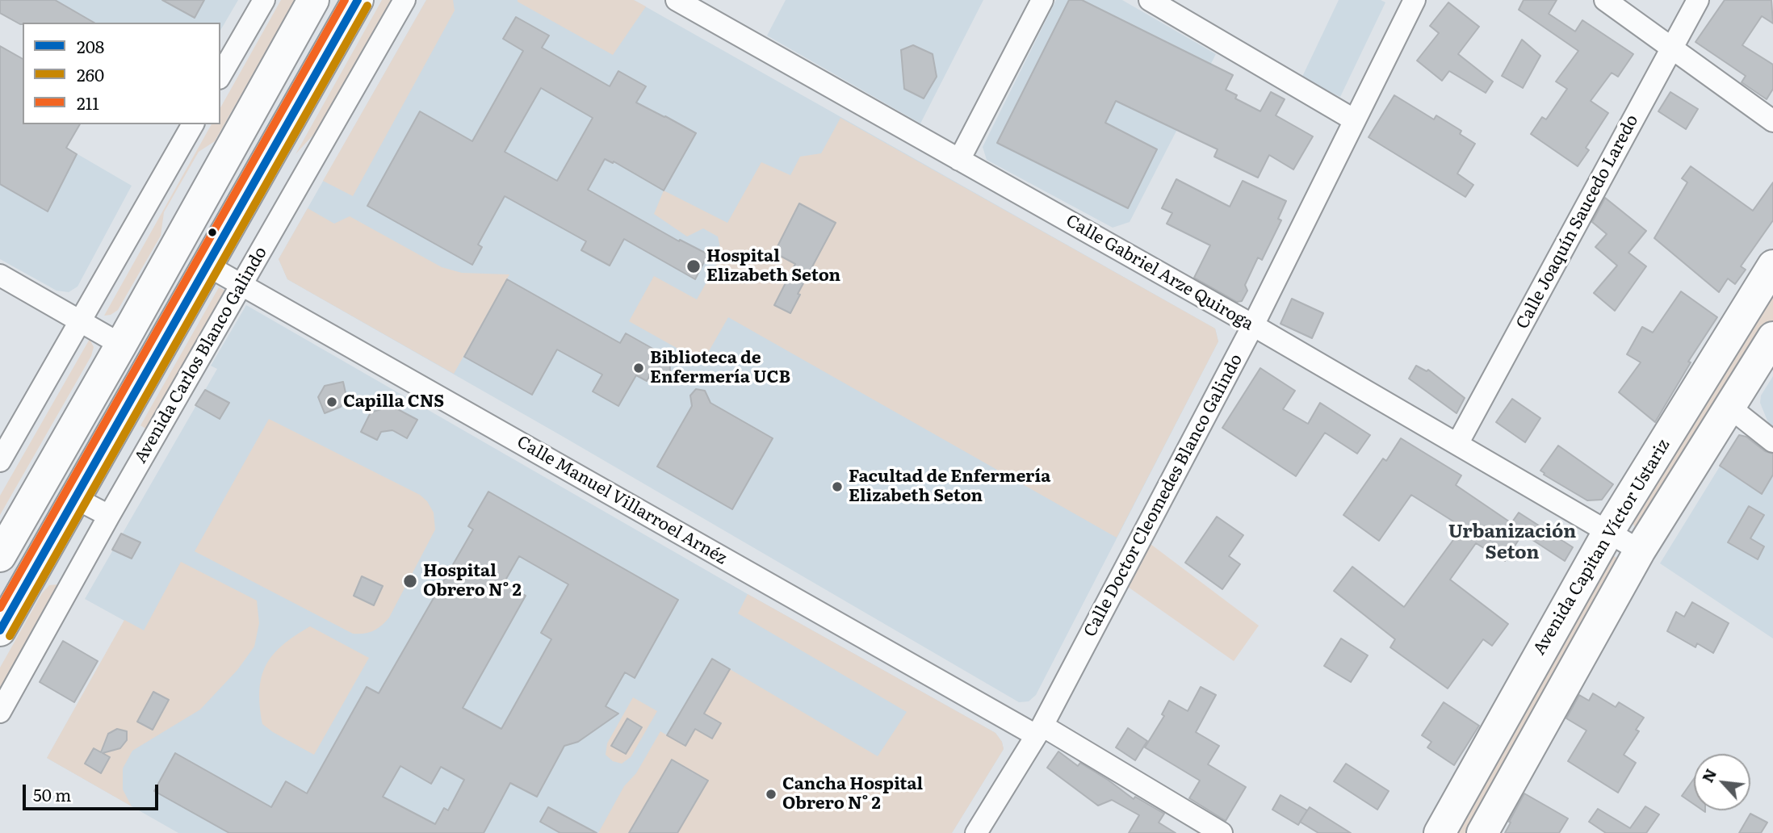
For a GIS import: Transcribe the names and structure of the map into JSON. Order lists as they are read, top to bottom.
{
  "streets": {
    "main road": ["Avenida Capitan Víctor Ustariz"],
    "street": [
      "Calle Joaquín Saucedo Laredo",
      "Calle Gabriel Arze Quiroga",
      "Avenida Carlos Blanco Galindo",
      "Calle Doctor Cleomedes Blanco Galindo",
      "Calle Manuel Villarroel Arnéz"
    ]
  },
  "crossings": [
    ["Calle Joaquín Saucedo Laredo", "Calle Gabriel Arze Quiroga"],
    ["Calle Gabriel Arze Quiroga", "Calle Doctor Cleomedes Blanco Galindo"],
    ["Calle Gabriel Arze Quiroga", "Avenida Capitan Víctor Ustariz"],
    ["Avenida Carlos Blanco Galindo", "Calle Manuel Villarroel Arnéz"],
    ["Calle Doctor Cleomedes Blanco Galindo", "Calle Manuel Villarroel Arnéz"]
  ],
  "districts": ["Urbanización Seton"],
  "places": [
    "Hospital Elizabeth Seton",
    "Biblioteca de Enfermería UCB",
    "Capilla CNS",
    "Facultad de Enfermería Elizabeth Seton",
    "Hospital Obrero N° 2",
    "Cancha Hospital Obrero N° 2"
  ],
  "lines": ["transit line 208", "transit line 211", "transit line 260"],
  "legend": ["208", "260", "211"],
  "scale_bar": "50 m",
  "north": "top left"
}
